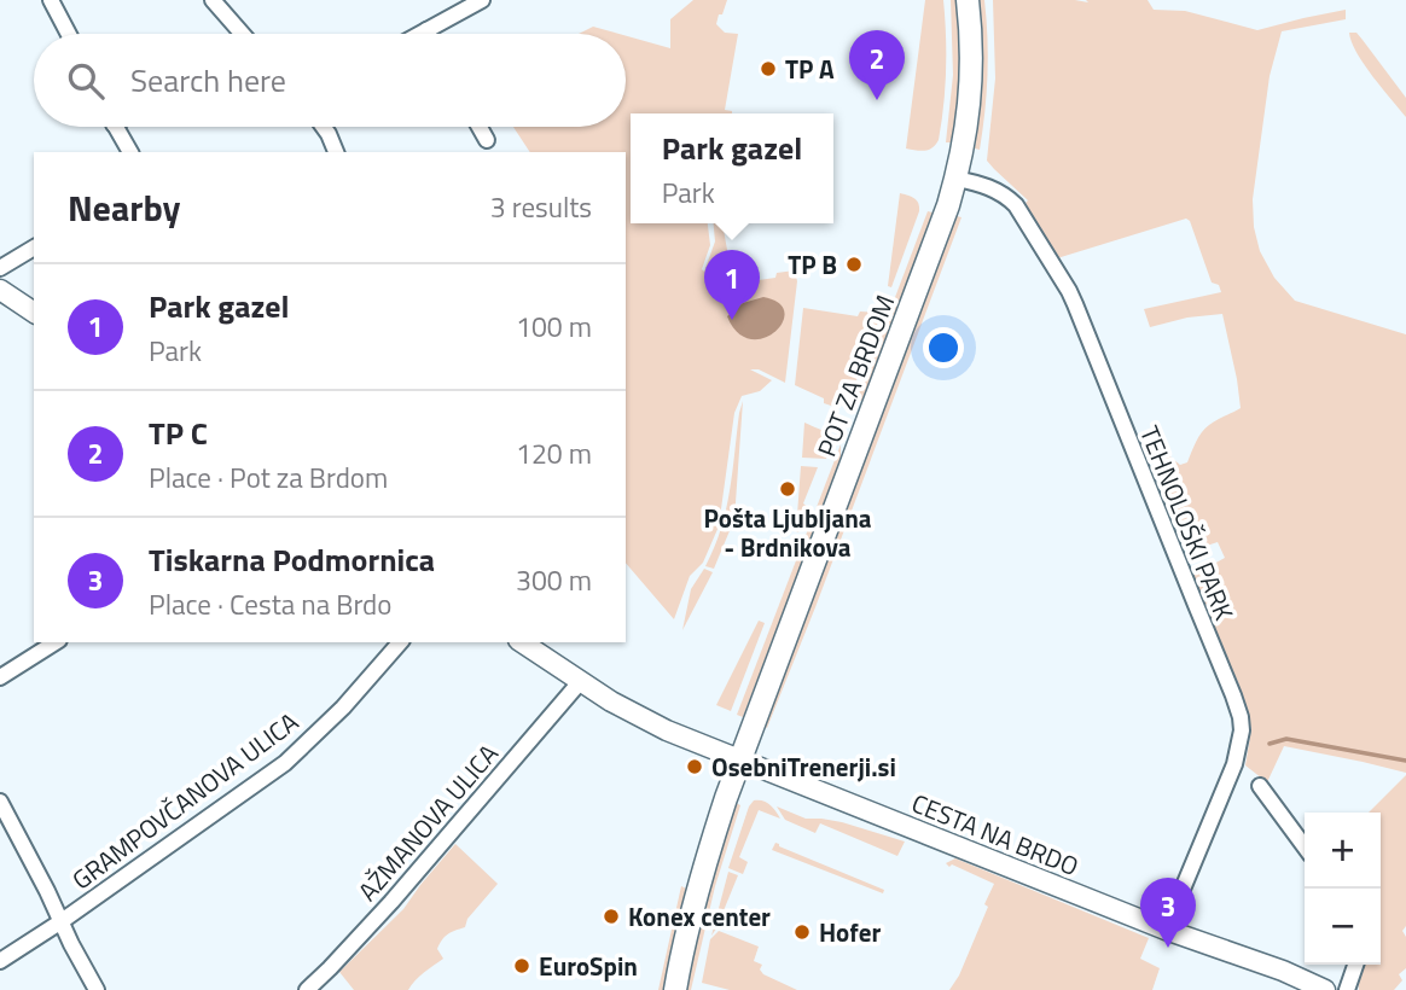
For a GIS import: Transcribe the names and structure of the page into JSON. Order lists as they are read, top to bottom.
{
  "streets": {
    "main road": ["POT ZA BRDOM"],
    "street": [
      "TEHNOLOŠKI PARK",
      "GRAMPOVČANOVA ULICA",
      "AŽMANOVA ULICA",
      "CESTA NA BRDO"
    ]
  },
  "crossings": [
    ["POT ZA BRDOM", "TEHNOLOŠKI PARK"],
    ["POT ZA BRDOM", "CESTA NA BRDO"],
    ["TEHNOLOŠKI PARK", "CESTA NA BRDO"],
    ["AŽMANOVA ULICA", "CESTA NA BRDO"]
  ],
  "places": [
    "TP A",
    "TP B",
    "Pošta Ljubljana - Brdnikova",
    "OsebniTrenerji.si",
    "Konex center",
    "Hofer",
    "EuroSpin"
  ],
  "page": {
    "pins": ["2", "1", "3"],
    "search": "Search here",
    "popup": ["Park gazel", "Park"],
    "heading": ["Nearby", "3 results"],
    "list": [
      {
        "mark": "1",
        "name": "Park gazel",
        "note": "Park",
        "value": "100 m"
      },
      {
        "mark": "2",
        "name": "TP C",
        "note": "Place · Pot za Brdom",
        "value": "120 m"
      },
      {
        "mark": "3",
        "name": "Tiskarna Podmornica",
        "note": "Place · Cesta na Brdo",
        "value": "300 m"
      }
    ],
    "map_buttons": ["+", "−"]
  }
}
